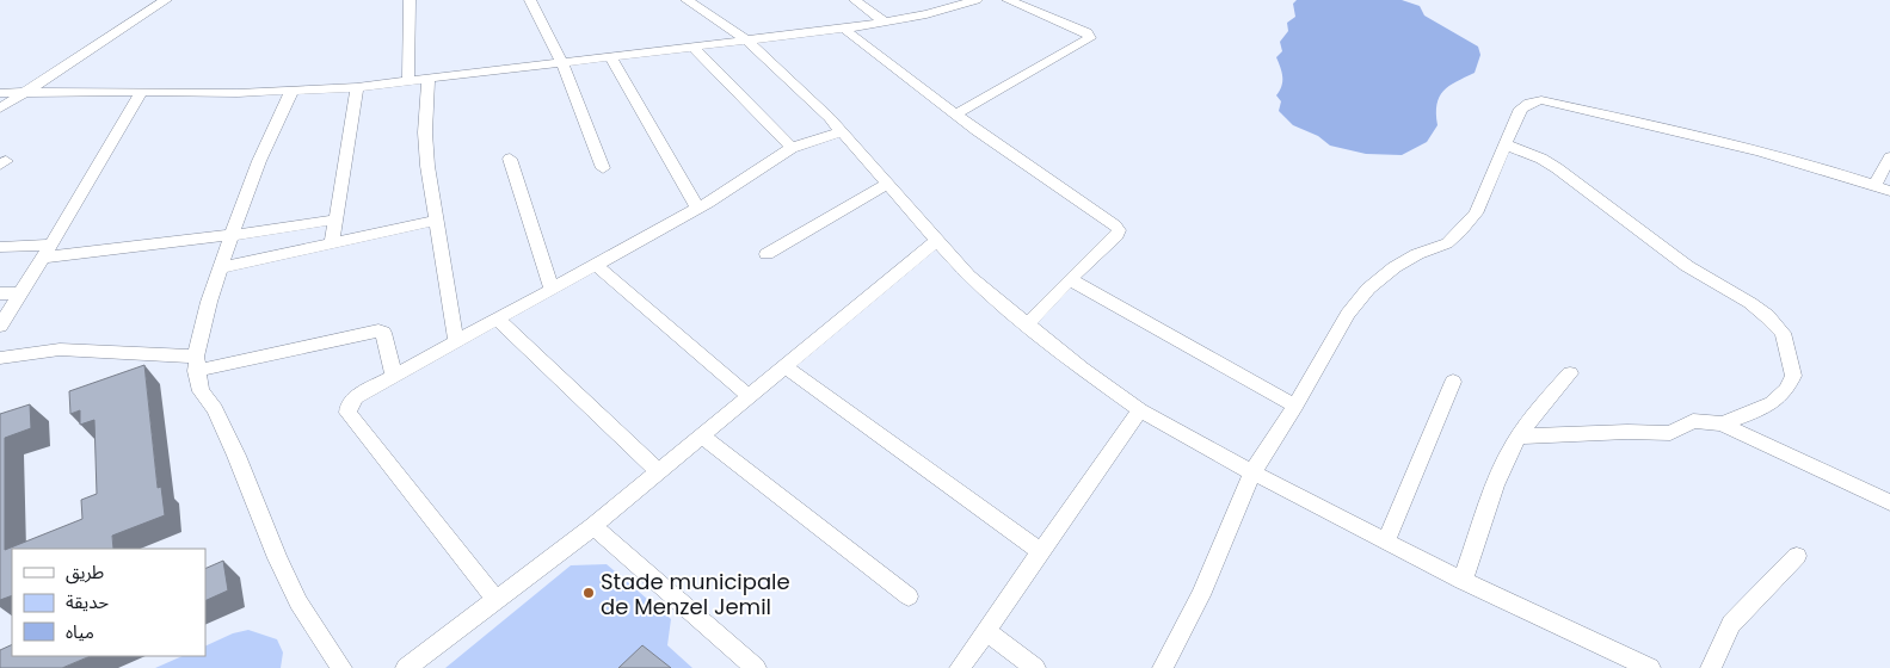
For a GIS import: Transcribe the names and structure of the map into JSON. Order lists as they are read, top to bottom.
{
  "places": ["Stade municipale de Menzel Jemil"],
  "legend": ["طريق", "حديقة", "مياه"]
}
